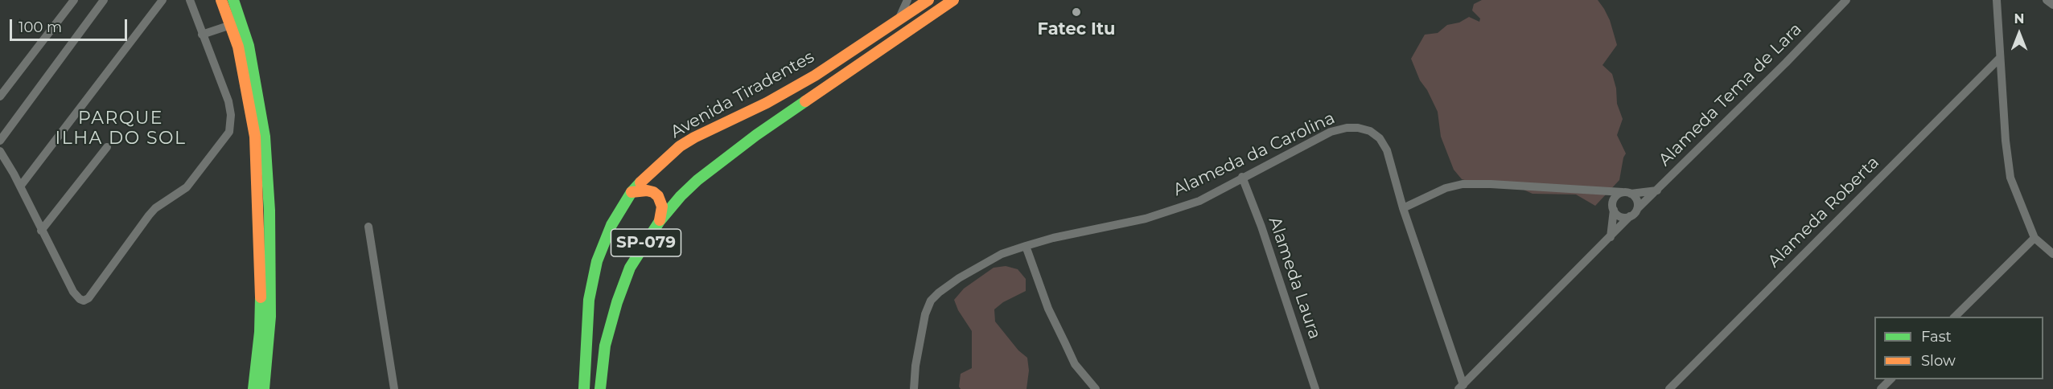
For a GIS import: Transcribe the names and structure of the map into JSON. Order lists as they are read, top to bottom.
{
  "streets": {
    "main road": ["Avenida Tiradentes", "SP-079"],
    "street": [
      "Alameda Tema de Lara",
      "Alameda da Carolina",
      "Alameda Roberta",
      "Alameda Laura"
    ]
  },
  "crossings": [
    ["Alameda Tema de Lara", "Alameda da Carolina"],
    ["Alameda da Carolina", "Alameda Laura"]
  ],
  "districts": ["PARQUE ILHA DO SOL"],
  "places": ["Fatec Itu"],
  "legend": ["Fast", "Slow"],
  "scale_bar": "100 m",
  "north": "top"
}
